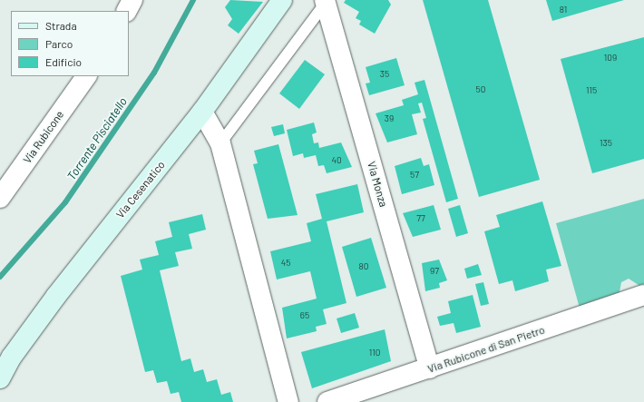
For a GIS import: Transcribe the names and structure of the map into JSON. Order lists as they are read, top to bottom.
{
  "streets": {
    "main road": ["Via Cesenatico"],
    "street": ["Via Rubicone", "Via Monza", "Via Rubicone di San Pietro"]
  },
  "crossings": [
    ["Via Monza", "Via Rubicone di San Pietro"]
  ],
  "water": ["Torrente Pisciatello"],
  "house_numbers": [
    "81",
    "109",
    "35",
    "50",
    "115",
    "39",
    "135",
    "40",
    "57",
    "77",
    "45",
    "80",
    "97",
    "65",
    "110"
  ],
  "legend": ["Strada", "Parco", "Edificio"]
}
